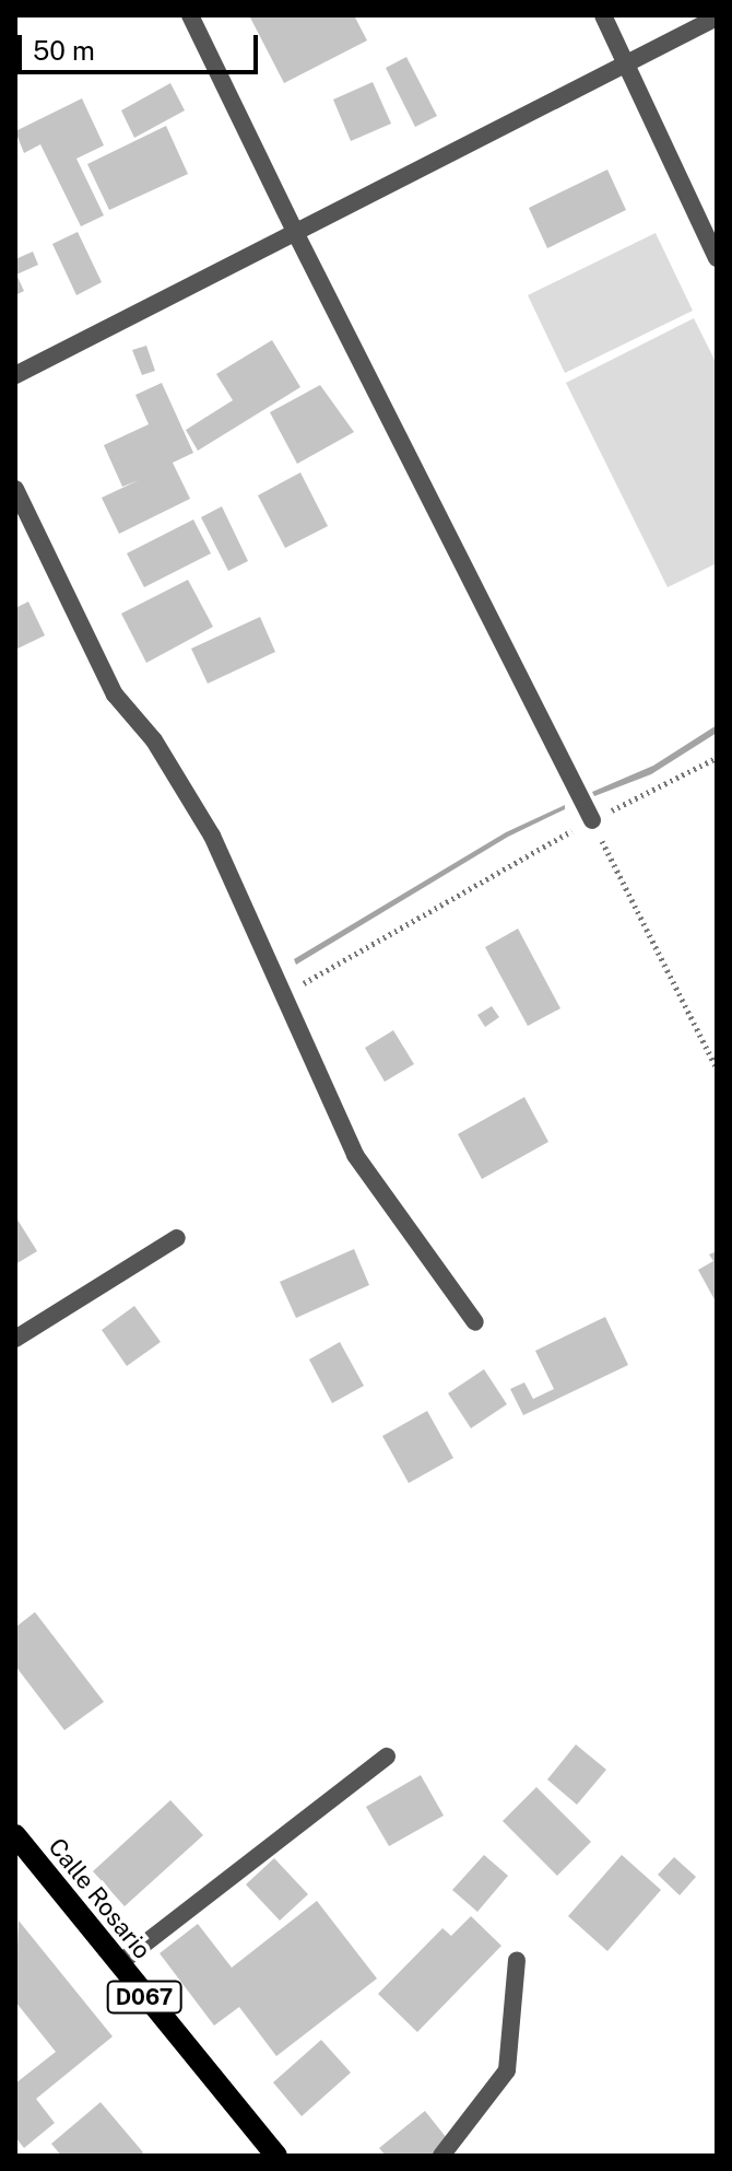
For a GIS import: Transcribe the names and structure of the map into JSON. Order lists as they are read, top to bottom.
{
  "streets": {
    "main road": ["Calle Rosario", "D067"]
  },
  "scale_bar": "50 m"
}
